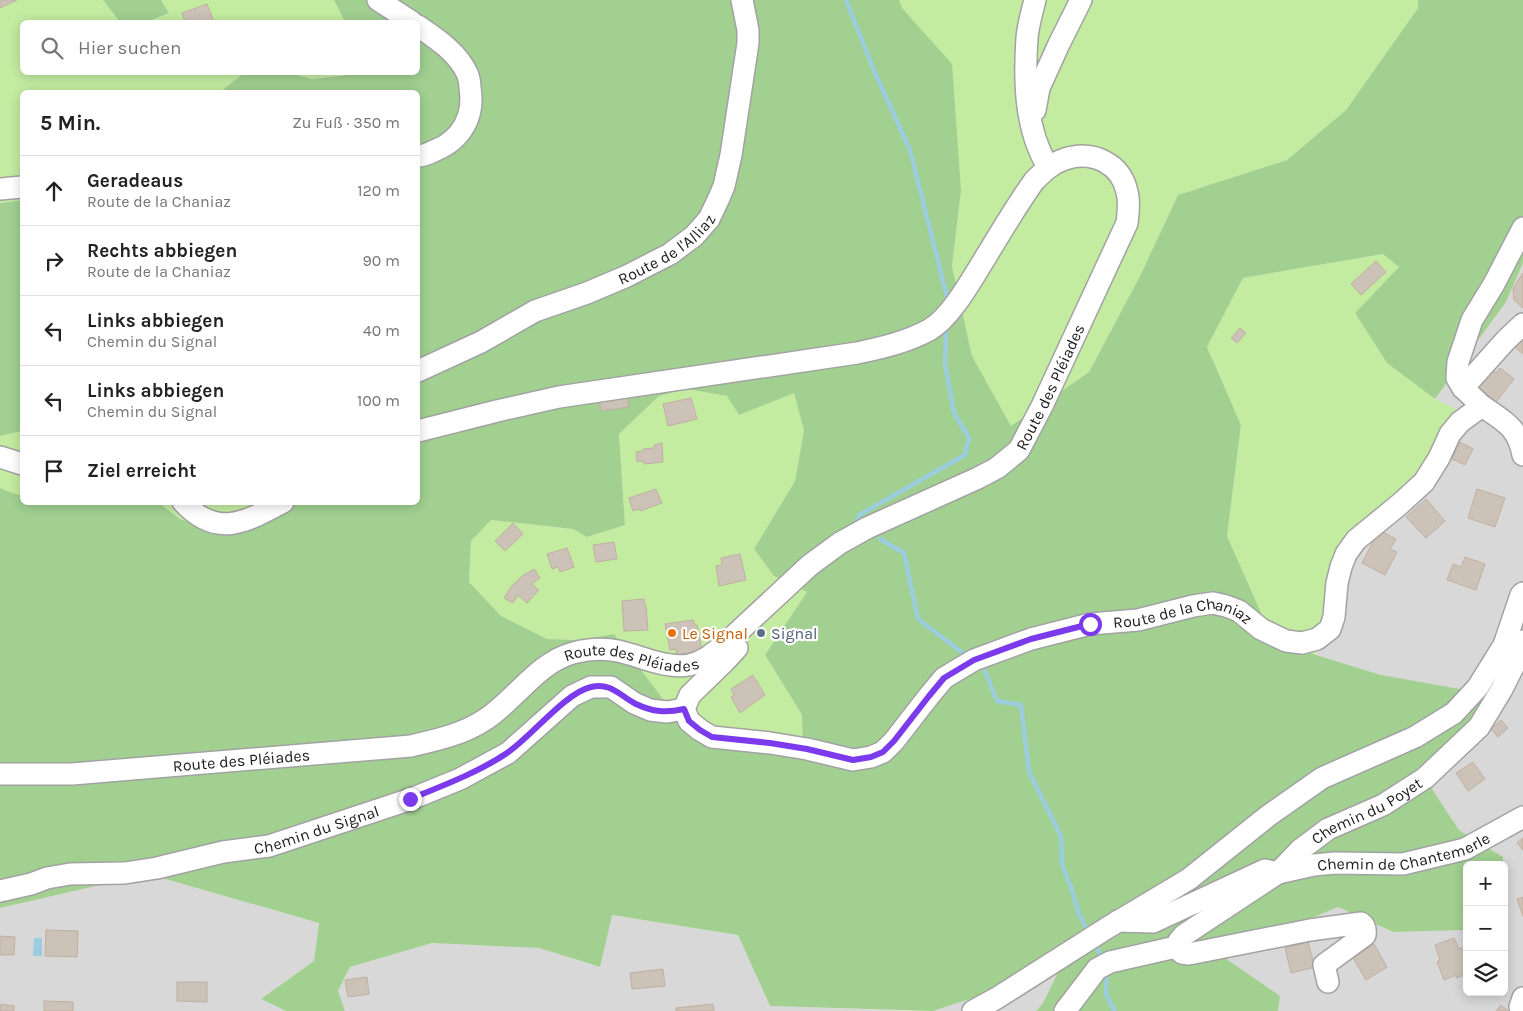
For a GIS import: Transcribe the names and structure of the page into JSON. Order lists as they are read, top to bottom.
{
  "streets": {
    "street": [
      "Route de l'Alliaz",
      "Route des Pléiades",
      "Route de la Chaniaz",
      "Chemin du Poyet",
      "Chemin du Signal",
      "Chemin de Chantemerle"
    ]
  },
  "crossings": [
    ["Route de la Chaniaz", "Chemin du Signal"],
    ["Chemin du Poyet", "Chemin de Chantemerle"]
  ],
  "places": ["Le Signal", "Signal"],
  "page": {
    "search": "Hier suchen",
    "heading": ["5 Min.", "Zu Fuß · 350 m"],
    "list": [
      ["Geradeaus", "Route de la Chaniaz", "120 m"],
      ["Rechts abbiegen", "Route de la Chaniaz", "90 m"],
      ["Links abbiegen", "Chemin du Signal", "40 m"],
      ["Links abbiegen", "Chemin du Signal", "100 m"],
      "Ziel erreicht"
    ],
    "map_buttons": ["+", "−"]
  }
}
